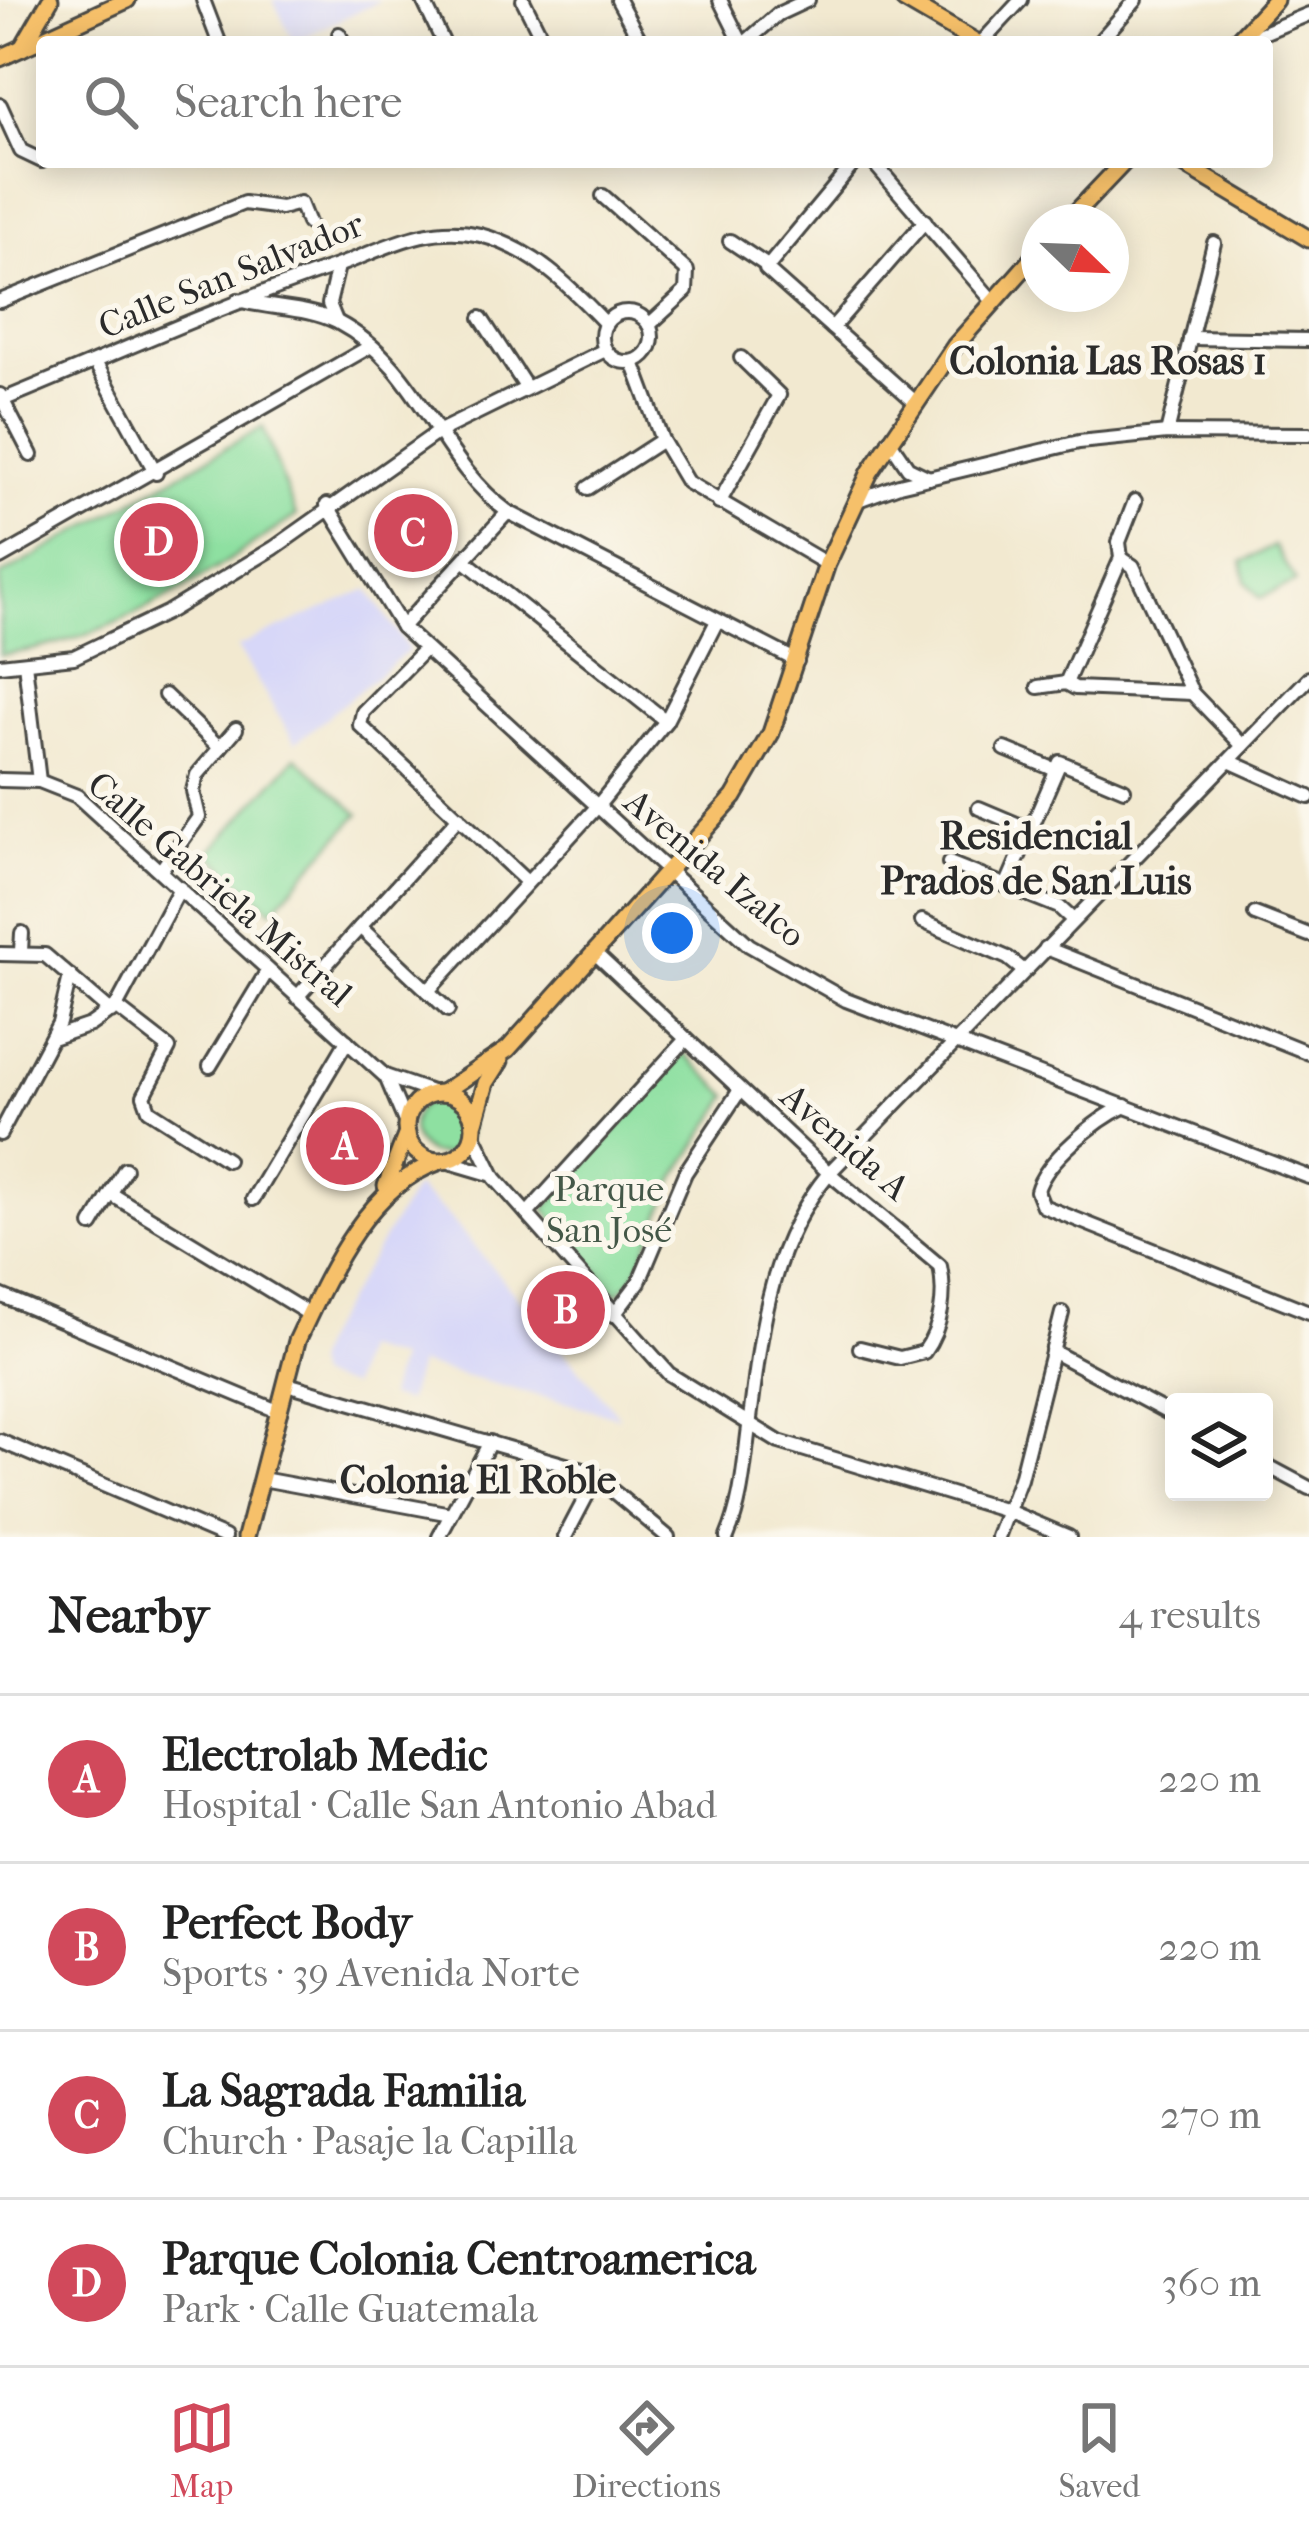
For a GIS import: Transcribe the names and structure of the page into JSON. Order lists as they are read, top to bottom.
{
  "streets": {
    "street": [
      "Calle San Salvador",
      "Avenida Izalco",
      "Calle Gabriela Mistral",
      "Avenida A"
    ]
  },
  "districts": ["Colonia Las Rosas 1", "Residencial Prados de San Luis", "Colonia El Roble"],
  "parks": ["Parque San José"],
  "north": "bottom right",
  "page": {
    "search": "Search here",
    "pins": [
      "C",
      "D",
      "A",
      "B"
    ],
    "heading": ["Nearby", "4 results"],
    "list": [
      {
        "mark": "A",
        "name": "Electrolab Medic",
        "note": "Hospital · Calle San Antonio Abad",
        "value": "220 m"
      },
      {
        "mark": "B",
        "name": "Perfect Body",
        "note": "Sports · 39 Avenida Norte",
        "value": "220 m"
      },
      {
        "mark": "C",
        "name": "La Sagrada Familia",
        "note": "Church · Pasaje la Capilla",
        "value": "270 m"
      },
      {
        "mark": "D",
        "name": "Parque Colonia Centroamerica",
        "note": "Park · Calle Guatemala",
        "value": "360 m"
      }
    ],
    "nav": ["Map", "Directions", "Saved"]
  }
}
